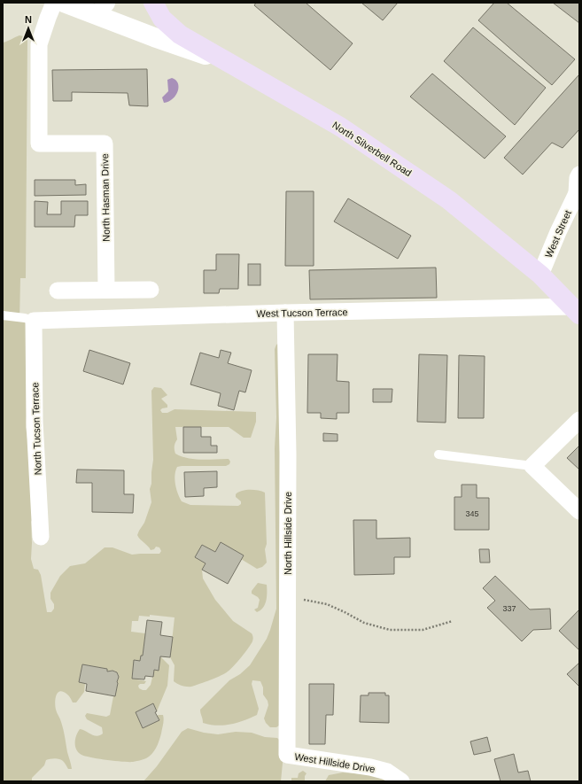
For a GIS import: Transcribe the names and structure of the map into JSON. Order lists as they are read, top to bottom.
{
  "streets": {
    "main road": ["North Silverbell Road"],
    "street": [
      "North Hasman Drive",
      "West Street",
      "West Tucson Terrace",
      "North Tucson Terrace",
      "North Hillside Drive",
      "West Hillside Drive"
    ]
  },
  "crossings": [
    ["North Silverbell Road", "West Street"],
    ["North Silverbell Road", "West Tucson Terrace"],
    ["West Tucson Terrace", "North Tucson Terrace"],
    ["West Tucson Terrace", "North Hillside Drive"],
    ["North Hillside Drive", "West Hillside Drive"]
  ],
  "house_numbers": ["345", "337"],
  "north": "top"
}
